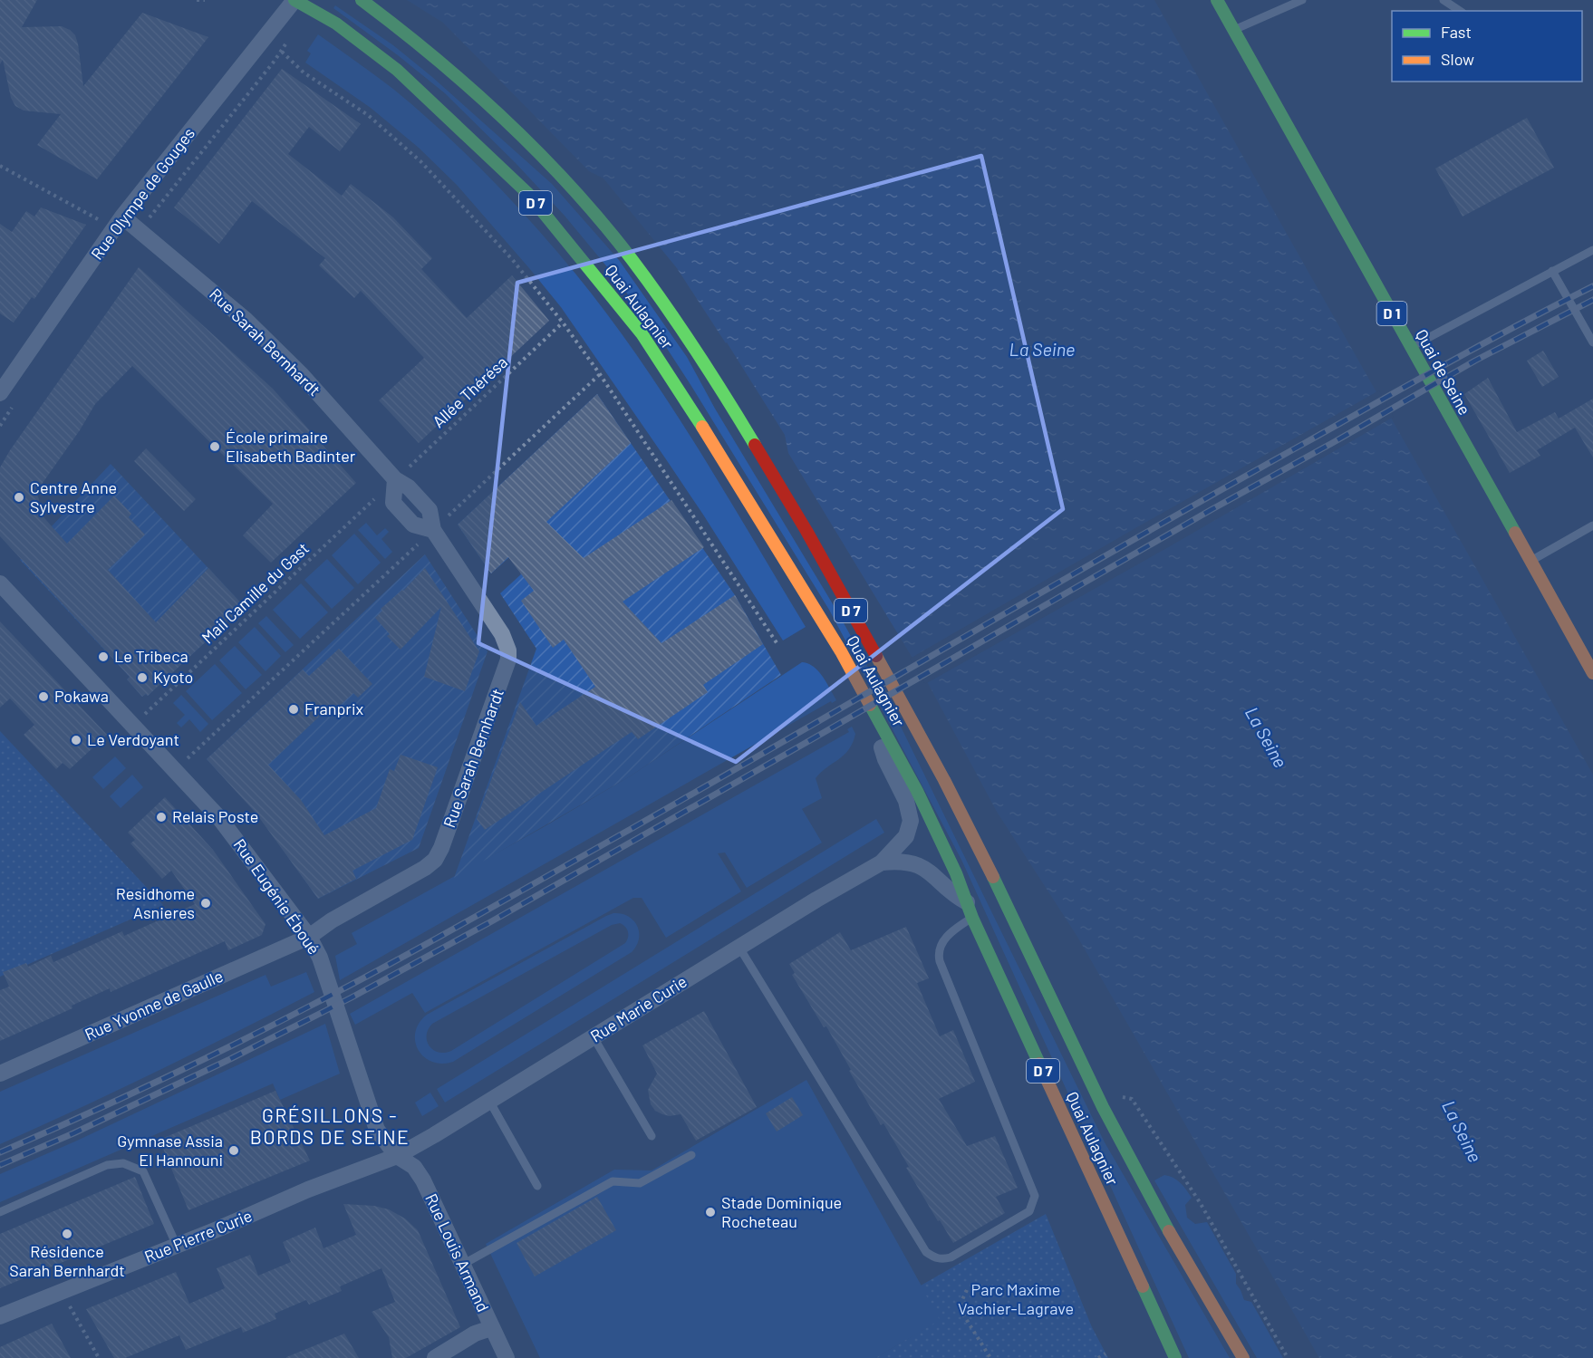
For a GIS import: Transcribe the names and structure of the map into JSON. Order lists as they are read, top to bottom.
{
  "streets": {
    "main road": [
      "D 7",
      "Quai Aulagnier",
      "D 1",
      "Quai de Seine"
    ],
    "street": [
      "Rue Olympe de Gouges",
      "Rue Sarah Bernhardt",
      "Rue Eugénie Éboué",
      "Rue Yvonne de Gaulle",
      "Rue Marie Curie",
      "Rue Pierre Curie",
      "Rue Louis Armand"
    ],
    "path": ["Allée Thérésa", "Mail Camille du Gast"]
  },
  "crossings": [
    ["Rue Olympe de Gouges", "Quai Aulagnier"],
    ["Rue Olympe de Gouges", "Rue Sarah Bernhardt"],
    ["Quai Aulagnier", "Rue Marie Curie"],
    ["Rue Sarah Bernhardt", "Allée Thérésa"],
    ["Rue Sarah Bernhardt", "Mail Camille du Gast"],
    ["Rue Sarah Bernhardt", "Rue Eugénie Éboué"],
    ["Rue Sarah Bernhardt", "Rue Yvonne de Gaulle"],
    ["Allée Thérésa", "Mail Camille du Gast"],
    ["Mail Camille du Gast", "Rue Eugénie Éboué"],
    ["Rue Eugénie Éboué", "Rue Yvonne de Gaulle"],
    ["Rue Eugénie Éboué", "Rue Marie Curie"],
    ["Rue Eugénie Éboué", "Rue Pierre Curie"],
    ["Rue Eugénie Éboué", "Rue Louis Armand"],
    ["Rue Marie Curie", "Rue Pierre Curie"],
    ["Rue Marie Curie", "Rue Louis Armand"],
    ["Rue Pierre Curie", "Rue Louis Armand"]
  ],
  "districts": ["GRÉSILLONS - BORDS DE SEINE"],
  "water": ["La Seine"],
  "parks": ["Parc Maxime Vachier-Lagrave"],
  "places": [
    "École primaire Elisabeth Badinter",
    "Centre Anne Sylvestre",
    "Le Tribeca",
    "Kyoto",
    "Pokawa",
    "Franprix",
    "Le Verdoyant",
    "Relais Poste",
    "Residhome Asnieres",
    "Gymnase Assia El Hannouni",
    "Stade Dominique Rocheteau",
    "Résidence Sarah Bernhardt"
  ],
  "legend": ["Fast", "Slow"]
}
